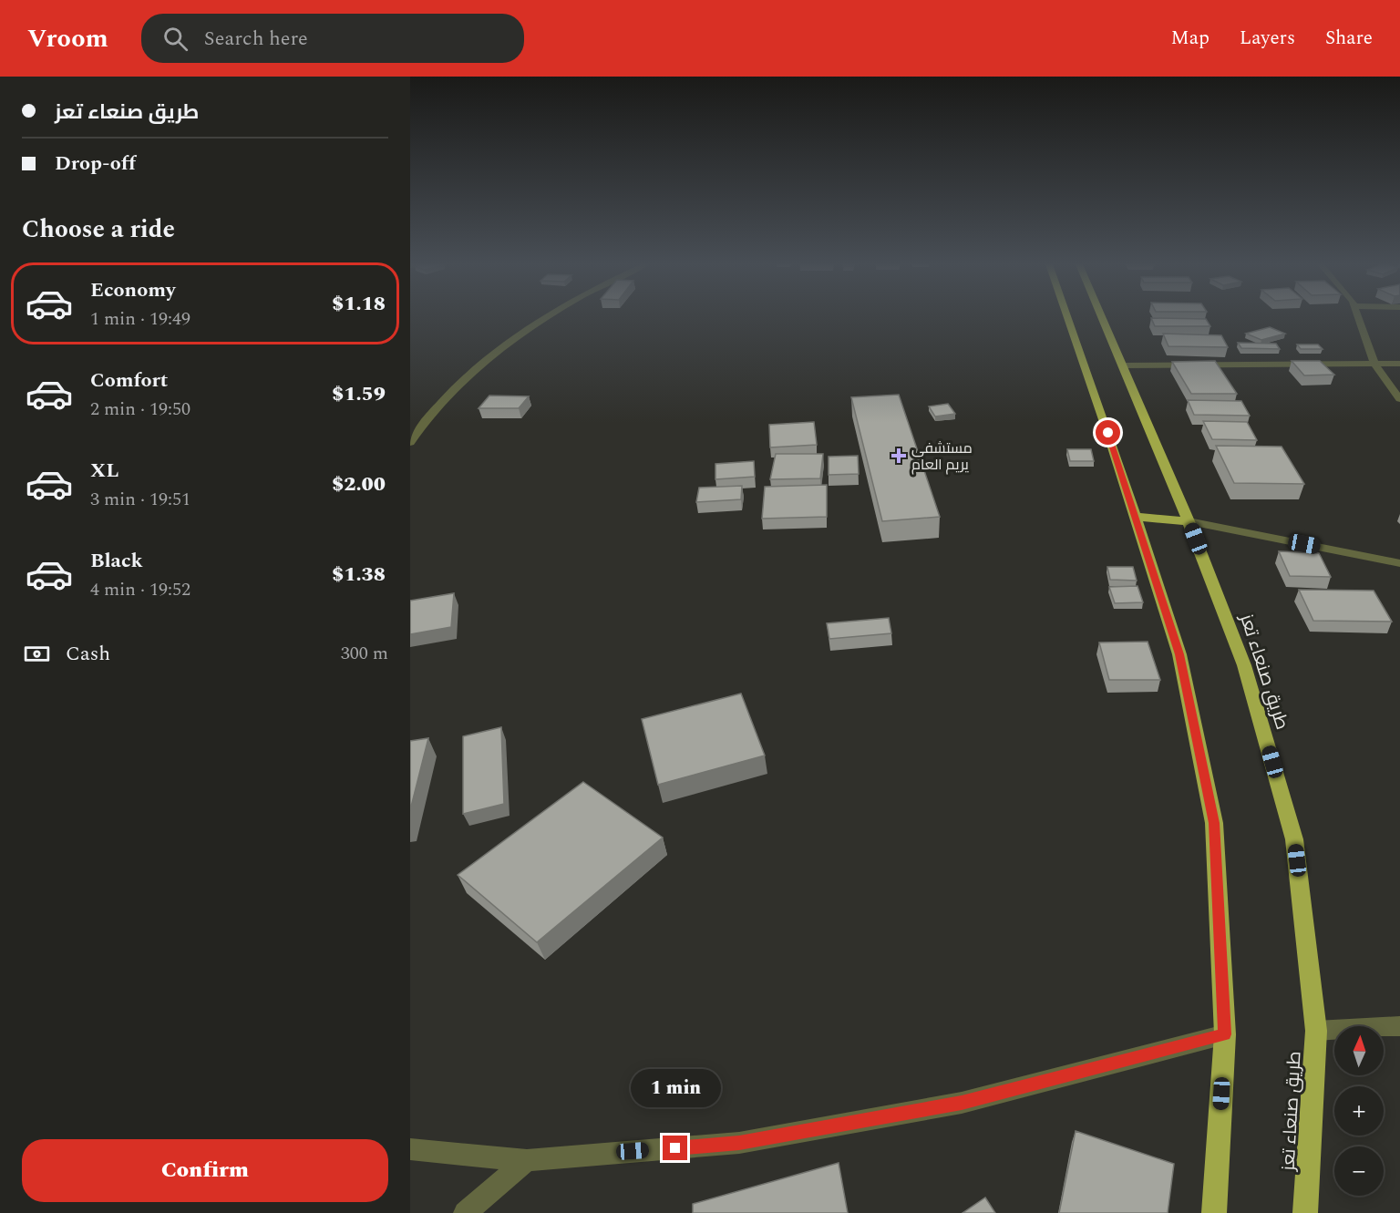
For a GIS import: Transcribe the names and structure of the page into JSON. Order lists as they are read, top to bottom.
{
  "streets": {
    "highway": ["طريق صنعاء تعز"]
  },
  "places": {
    "health": ["مستشفى يريم العام"]
  },
  "north": "top",
  "page": {
    "header": "Vroom",
    "search": "Search here",
    "nav": ["Map", "Layers", "Share"],
    "banner": ["طريق صنعاء تعز", "Drop-off"],
    "heading": "Choose a ride",
    "list": [
      {
        "name": "Economy",
        "note": "1 min · 19:49",
        "value": "$1.18"
      },
      {
        "name": "Comfort",
        "note": "2 min · 19:50",
        "value": "$1.59"
      },
      {
        "name": "XL",
        "note": "3 min · 19:51",
        "value": "$2.00"
      },
      {
        "name": "Black",
        "note": "4 min · 19:52",
        "value": "$1.38"
      }
    ],
    "pay": ["Cash", "300 m"],
    "map_buttons": ["+", "−"],
    "bubble": "1 min",
    "buttons": "Confirm"
  }
}
